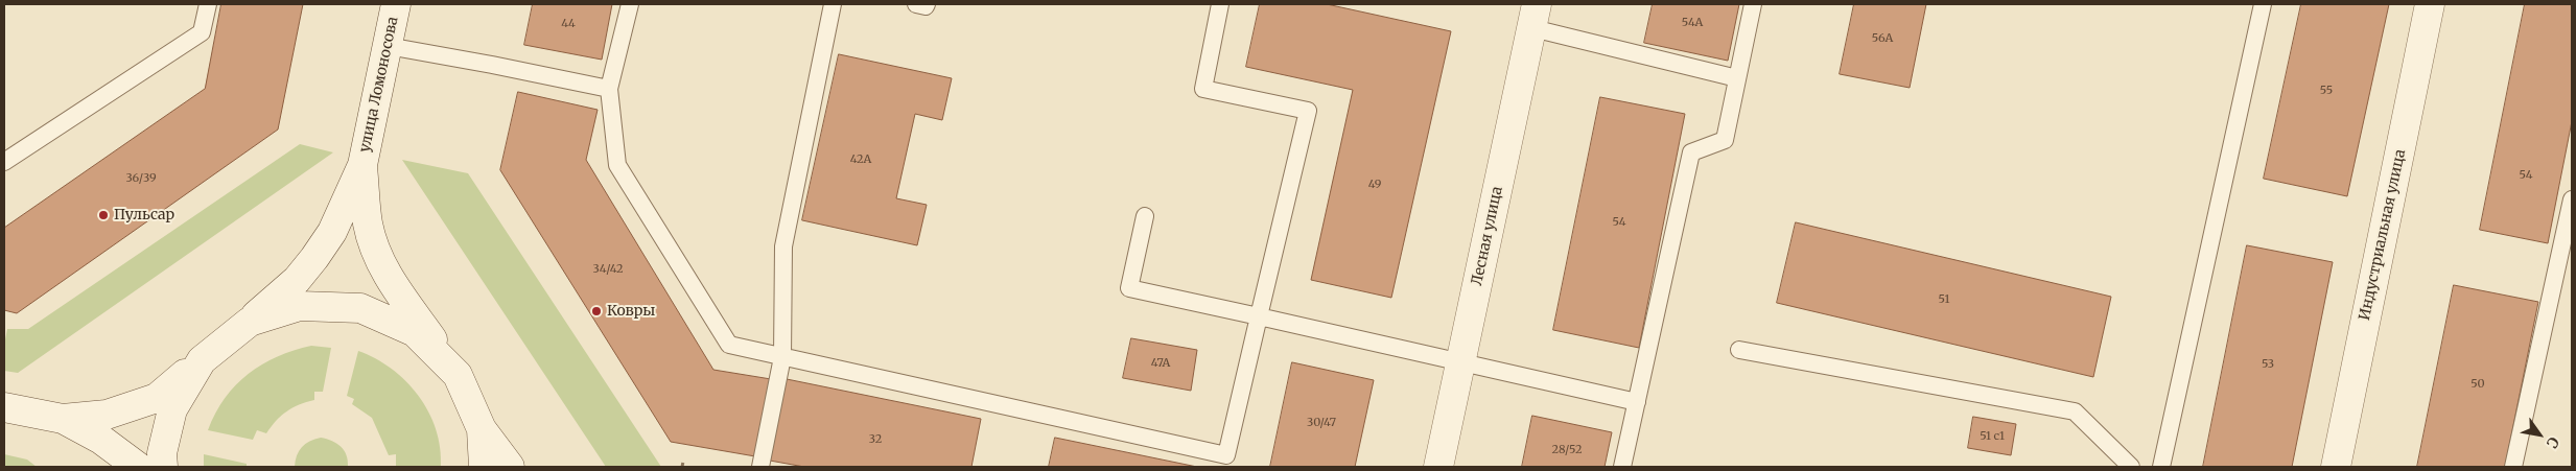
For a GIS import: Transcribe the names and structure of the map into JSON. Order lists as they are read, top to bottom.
{
  "streets": {
    "main road": ["улица Ломоносова", "Индустриальная улица", "Лесная улица"]
  },
  "places": ["Пульсар", "Ковры"],
  "house_numbers": [
    "54А",
    "44",
    "56А",
    "55",
    "42А",
    "54",
    "36/39",
    "49",
    "54",
    "34/42",
    "51",
    "47А",
    "53",
    "50",
    "30/47",
    "51 с1",
    "32",
    "28/52"
  ],
  "north": "bottom right"
}
